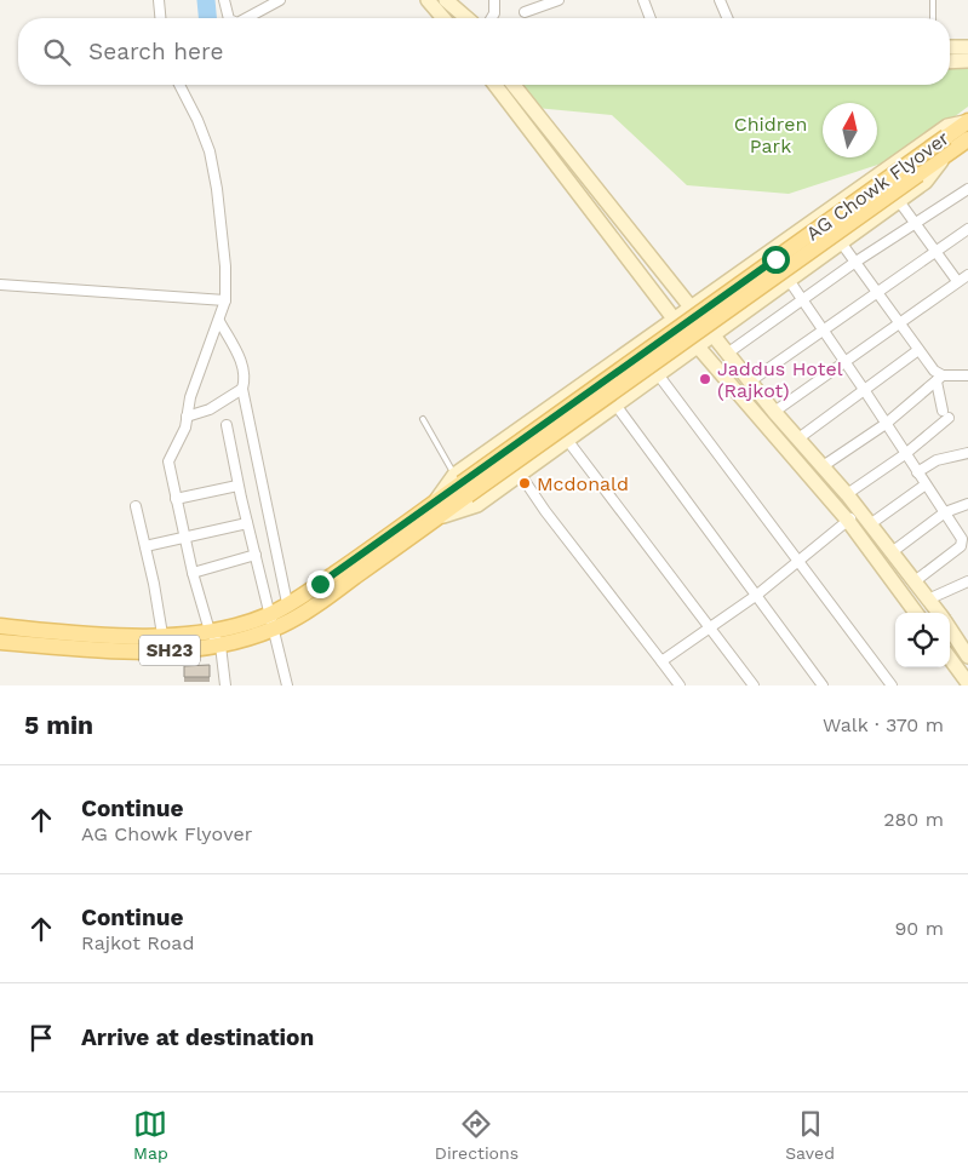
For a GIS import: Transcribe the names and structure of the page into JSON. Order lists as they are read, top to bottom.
{
  "streets": {
    "main road": ["AG Chowk Flyover", "SH23"]
  },
  "crossings": [
    ["AG Chowk Flyover", "SH23"]
  ],
  "parks": ["Chidren Park"],
  "places": ["Jaddus Hotel (Rajkot)", "Mcdonald"],
  "north": "top",
  "page": {
    "search": "Search here",
    "heading": ["5 min", "Walk · 370 m"],
    "list": [
      ["Continue", "AG Chowk Flyover", "280 m"],
      ["Continue", "Rajkot Road", "90 m"],
      "Arrive at destination"
    ],
    "nav": ["Map", "Directions", "Saved"]
  }
}
